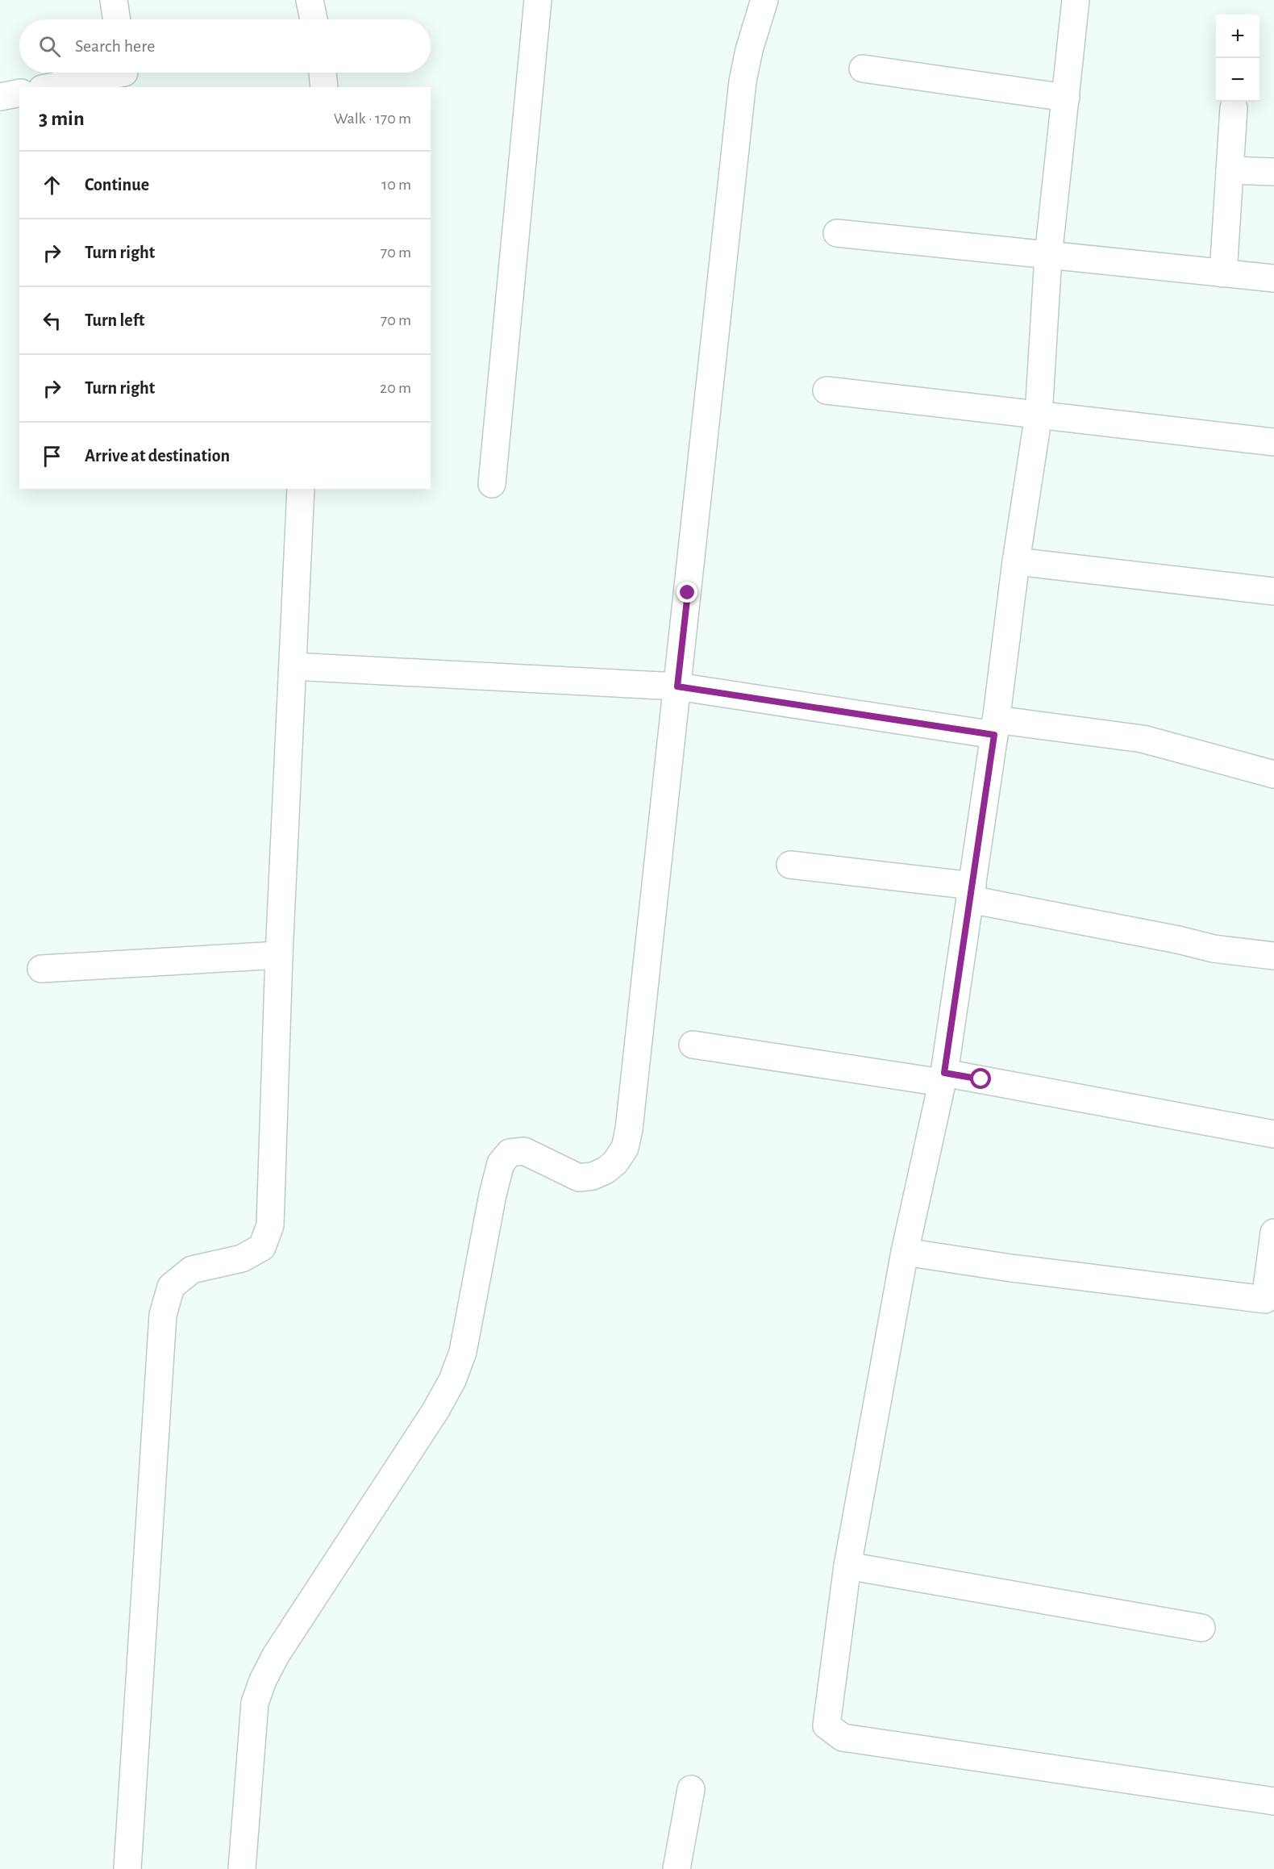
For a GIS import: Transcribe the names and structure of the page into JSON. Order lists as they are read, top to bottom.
{
  "page": {
    "map_buttons": ["+", "−"],
    "search": "Search here",
    "heading": ["3 min", "Walk · 170 m"],
    "list": [
      ["Continue", "10 m"],
      ["Turn right", "70 m"],
      ["Turn left", "70 m"],
      ["Turn right", "20 m"],
      "Arrive at destination"
    ]
  }
}
